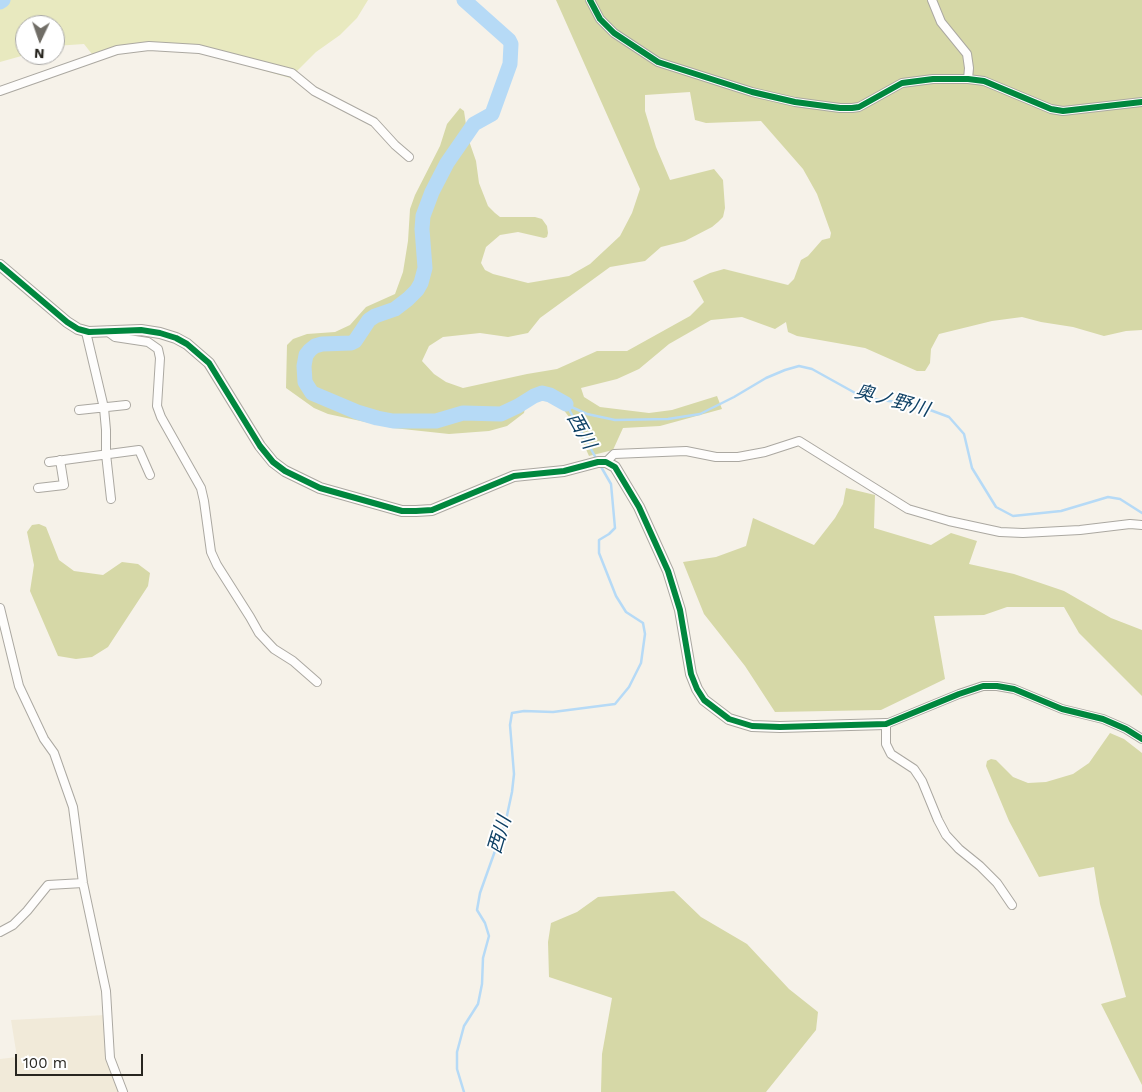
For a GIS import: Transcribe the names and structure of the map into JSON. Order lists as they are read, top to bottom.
{
  "water": ["奥ノ野川", "西川"],
  "scale_bar": "100 m",
  "north": "bottom"
}
